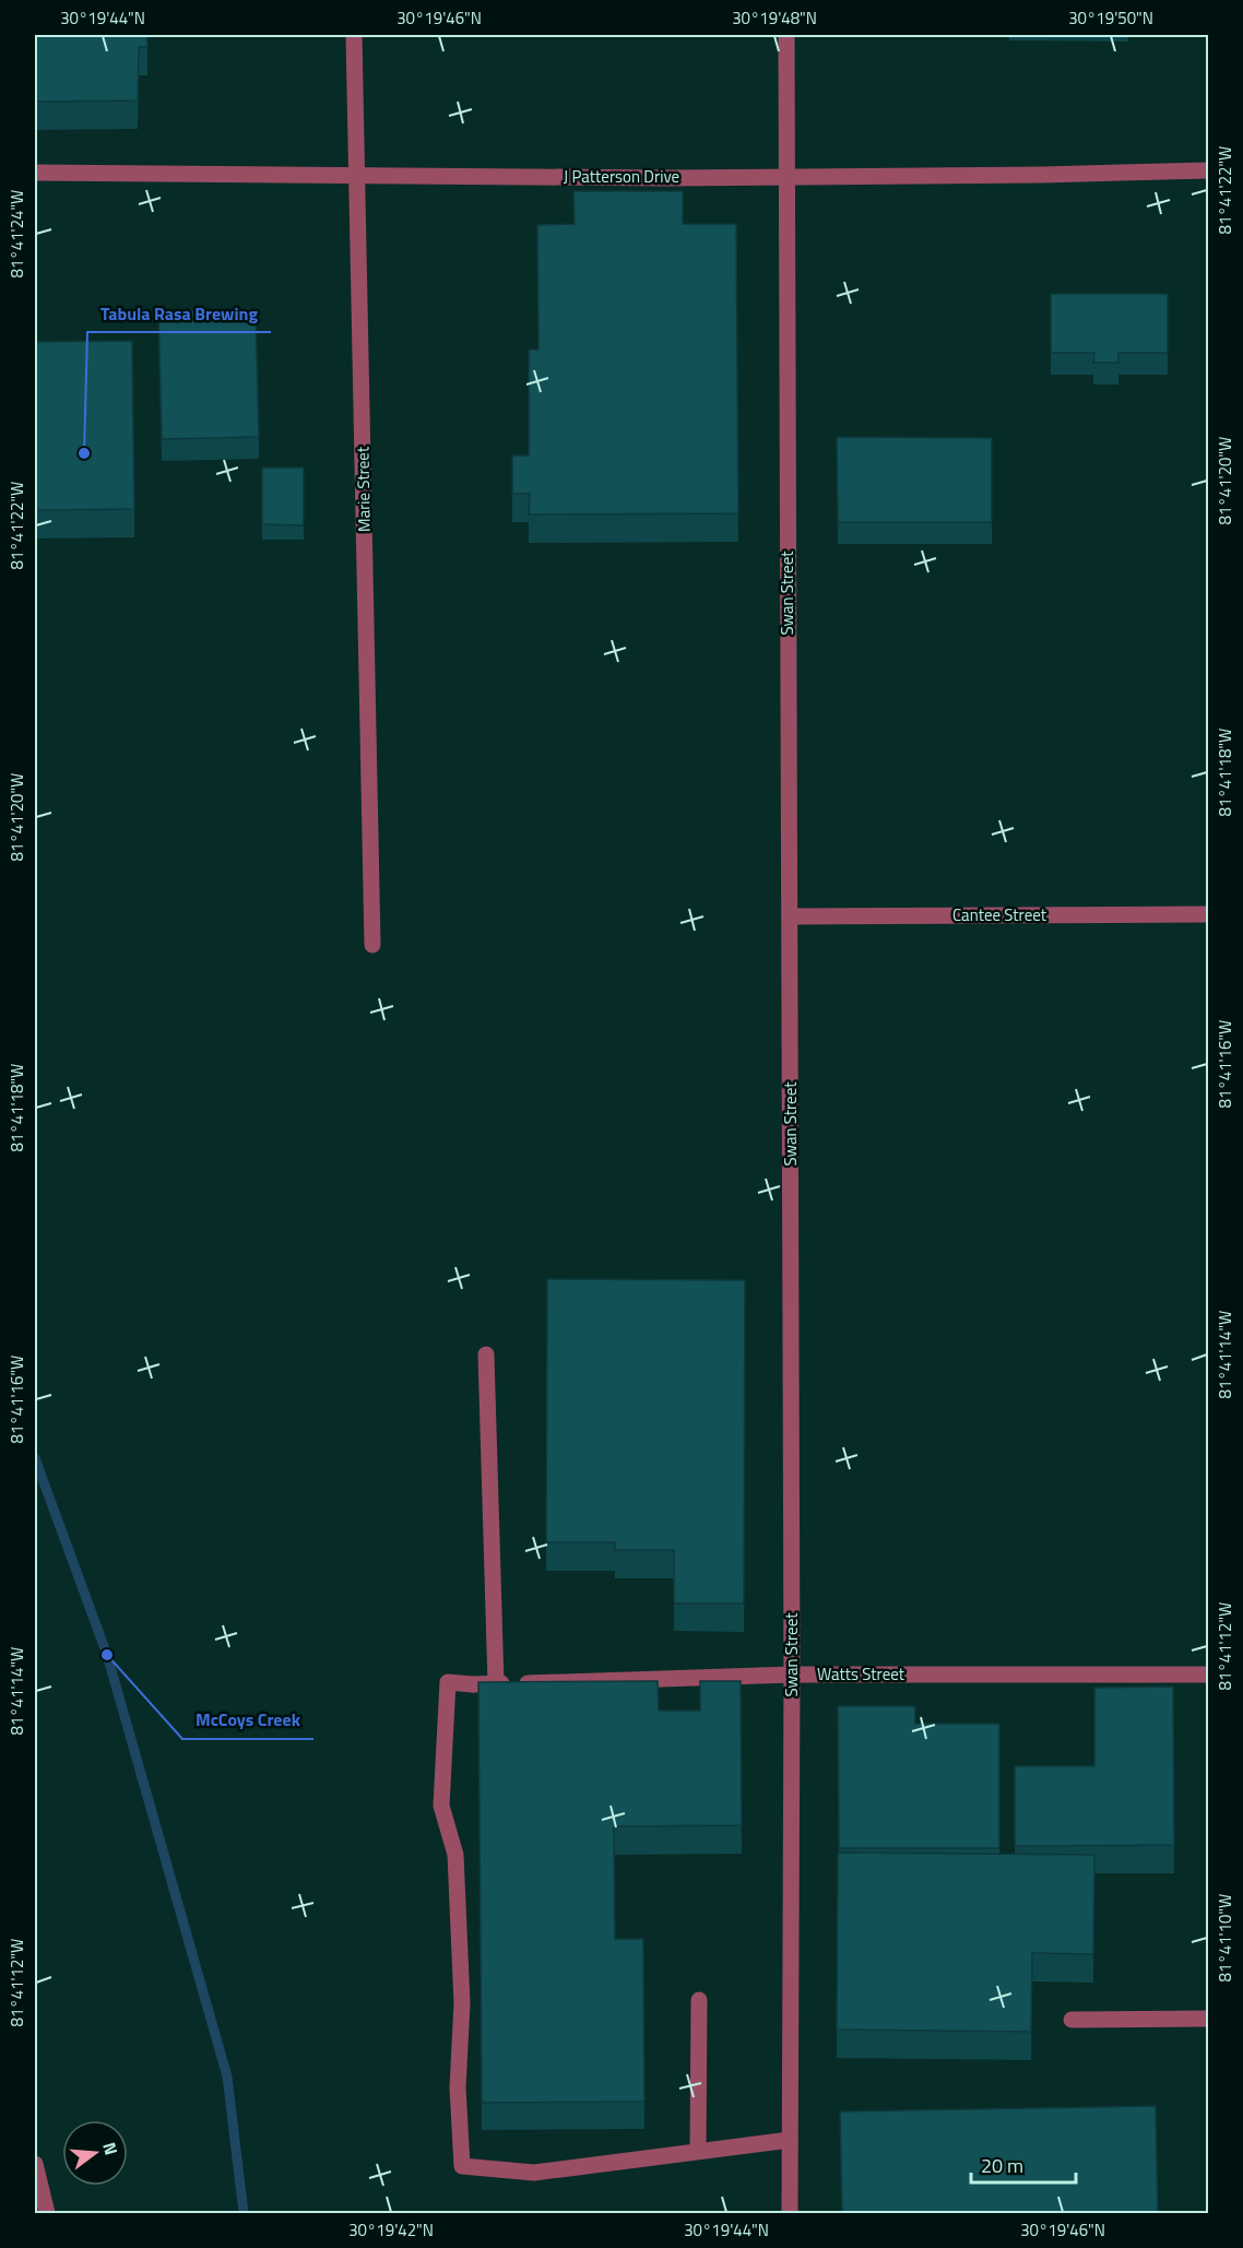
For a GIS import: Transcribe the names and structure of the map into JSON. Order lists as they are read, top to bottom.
{
  "streets": {
    "street": [
      "J Patterson Drive",
      "Marie Street",
      "Swan Street",
      "Cantee Street",
      "Watts Street"
    ]
  },
  "crossings": [
    ["J Patterson Drive", "Marie Street"],
    ["J Patterson Drive", "Swan Street"],
    ["Swan Street", "Cantee Street"],
    ["Swan Street", "Watts Street"]
  ],
  "places": ["Tabula Rasa Brewing", "McCoys Creek"],
  "scale_bar": "20 m",
  "north": "right",
  "coordinates": [
    "30°19'44\"N",
    "30°19'46\"N",
    "30°19'48\"N",
    "30°19'50\"N",
    "81°41'22\"W",
    "81°41'24\"W",
    "81°41'20\"W",
    "81°41'18\"W",
    "81°41'16\"W",
    "81°41'14\"W",
    "81°41'12\"W",
    "81°41'10\"W",
    "30°19'42\"N"
  ]
}
